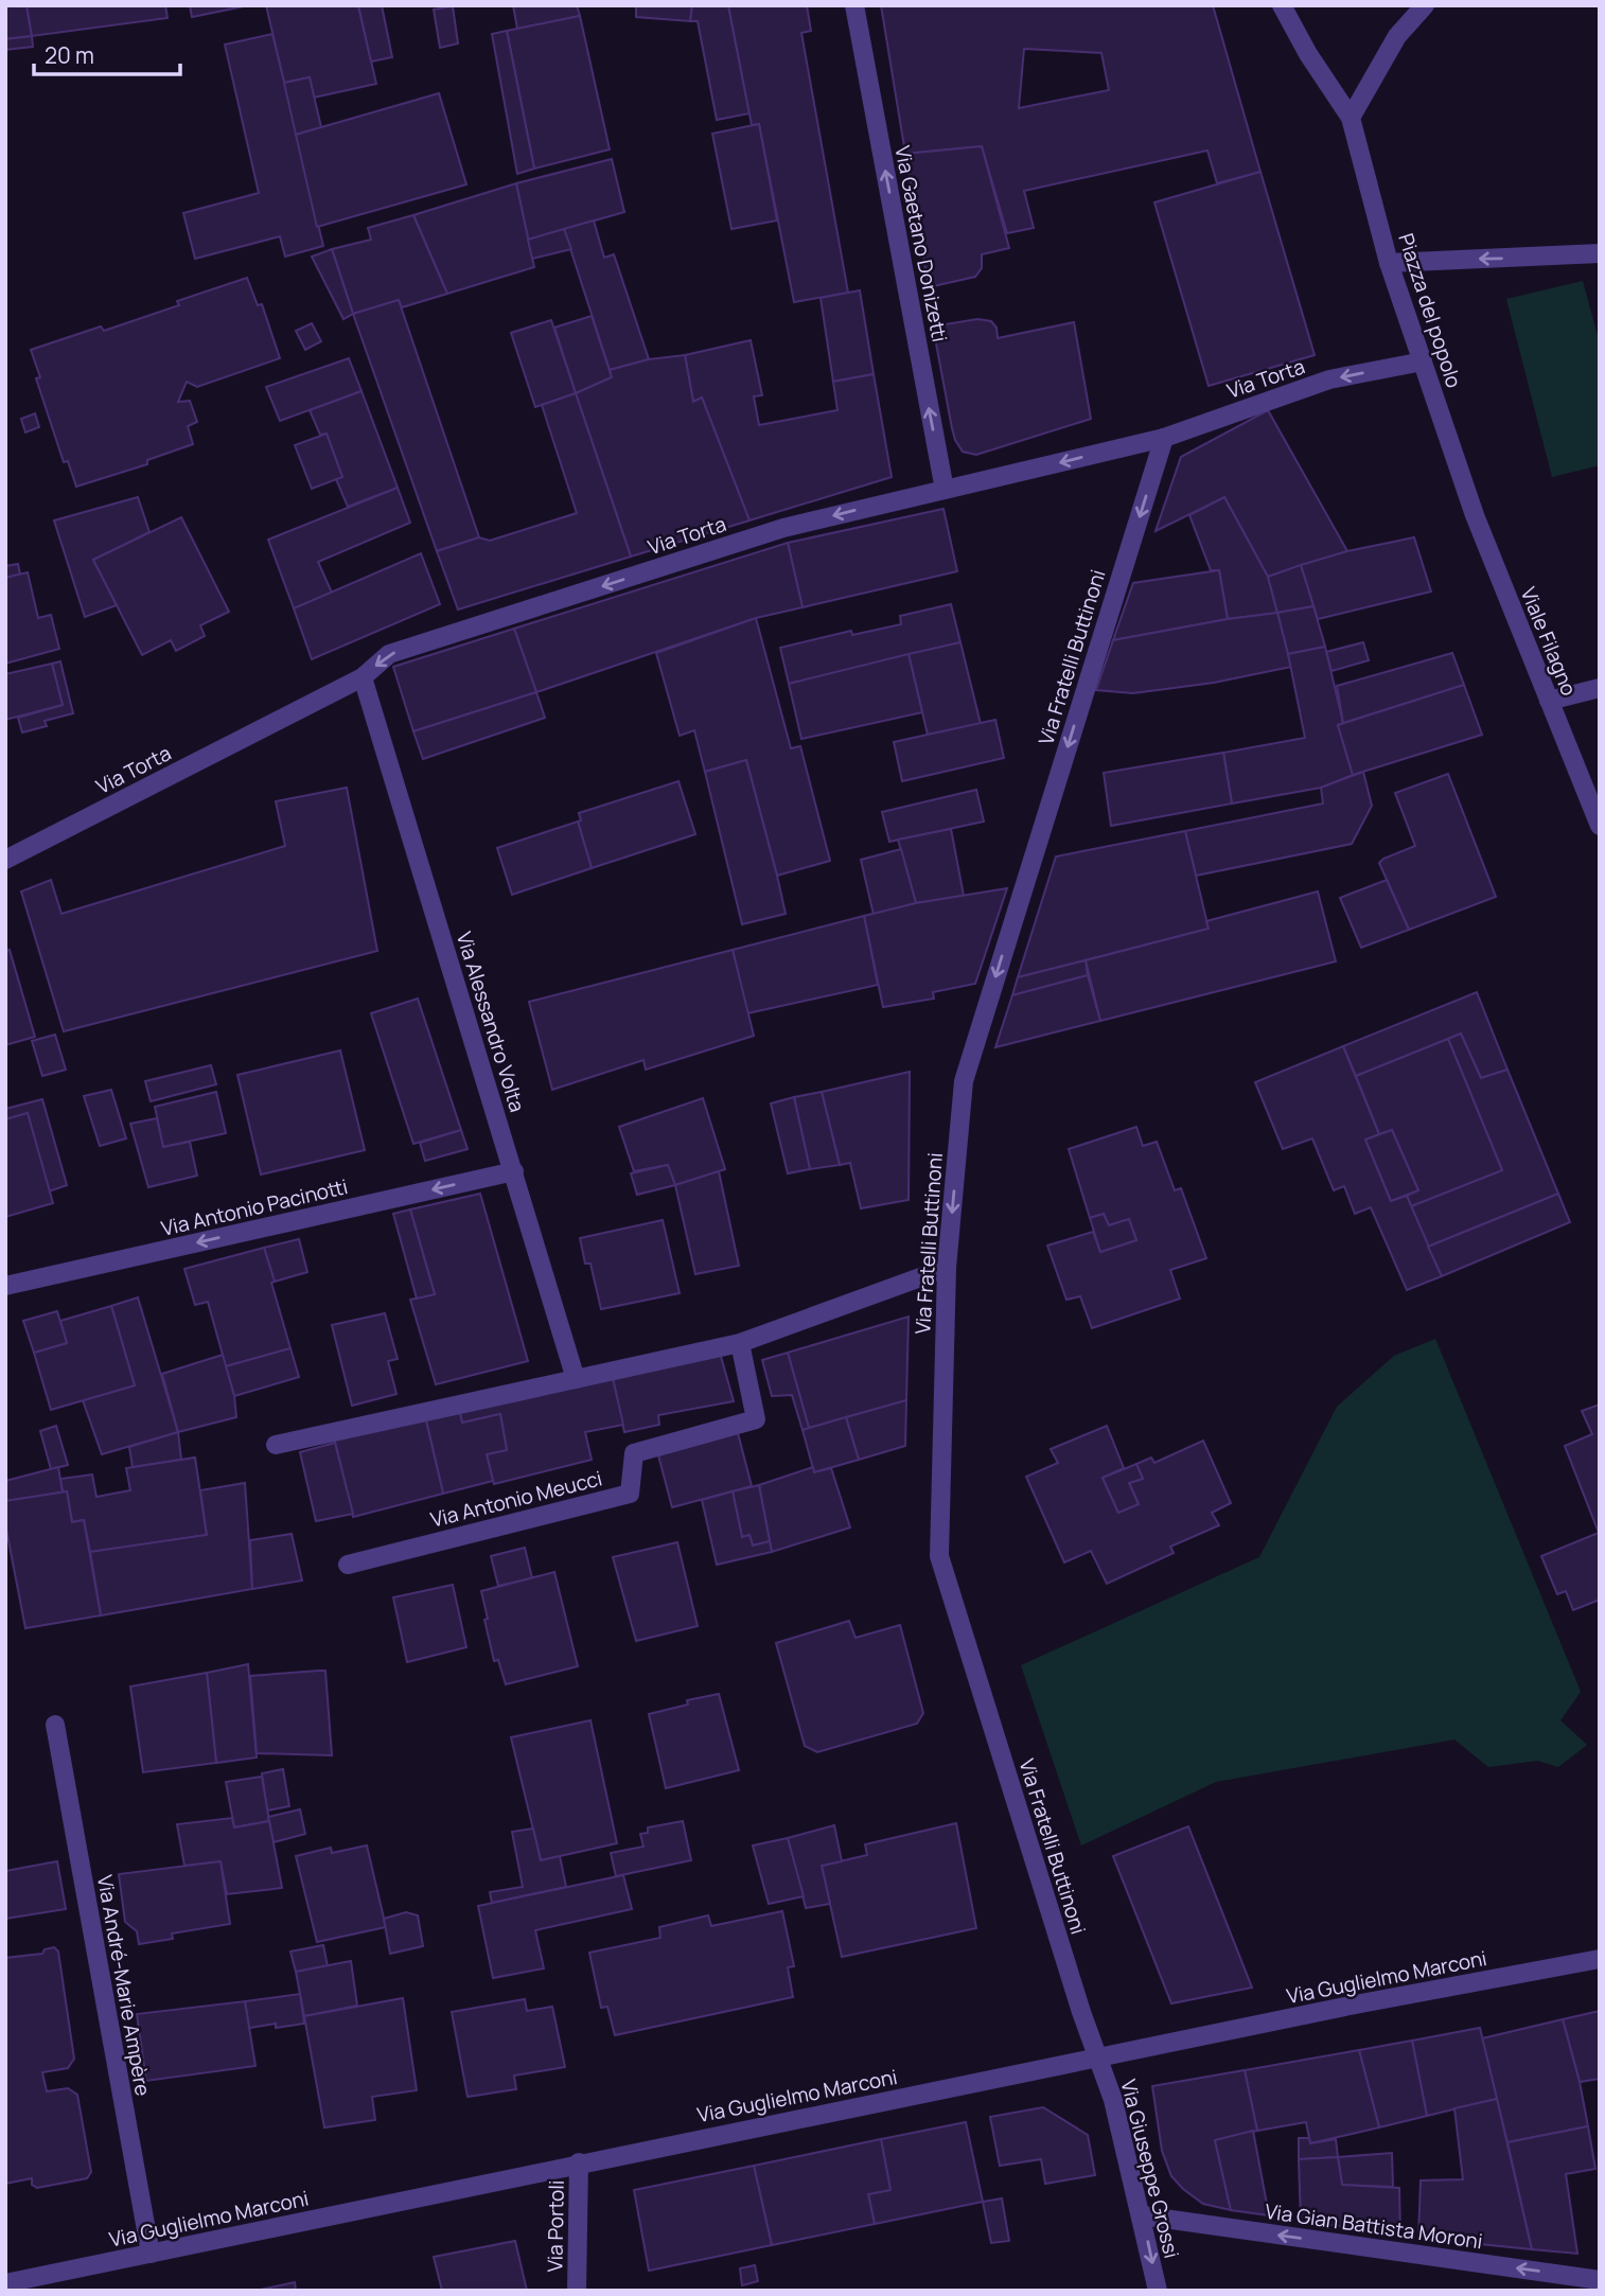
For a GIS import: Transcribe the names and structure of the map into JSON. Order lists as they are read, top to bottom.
{
  "streets": {
    "street": [
      "Via Gaetano Donizetti",
      "Piazza del popolo",
      "Via Torta",
      "Viale Filagno",
      "Via Fratelli Buttinoni",
      "Via Alessandro Volta",
      "Via Antonio Pacinotti",
      "Via Antonio Meucci",
      "Via Guglielmo Marconi",
      "Via André-Marie Ampère",
      "Via Giuseppe Grossi",
      "Via Portoli",
      "Via Gian Battista Moroni"
    ]
  },
  "crossings": [
    ["Via Gaetano Donizetti", "Via Torta"],
    ["Piazza del popolo", "Via Torta"],
    ["Piazza del popolo", "Viale Filagno"],
    ["Via Torta", "Via Fratelli Buttinoni"],
    ["Via Torta", "Via Alessandro Volta"],
    ["Via Fratelli Buttinoni", "Via Guglielmo Marconi"],
    ["Via Fratelli Buttinoni", "Via Giuseppe Grossi"],
    ["Via Alessandro Volta", "Via Antonio Pacinotti"],
    ["Via Guglielmo Marconi", "Via André-Marie Ampère"],
    ["Via Guglielmo Marconi", "Via Giuseppe Grossi"],
    ["Via Guglielmo Marconi", "Via Portoli"],
    ["Via Giuseppe Grossi", "Via Gian Battista Moroni"]
  ],
  "one_way": [
    "Via Gaetano Donizetti",
    "Via Torta",
    "Via Fratelli Buttinoni",
    "Via Antonio Pacinotti",
    "Via Gian Battista Moroni"
  ],
  "scale_bar": "20 m"
}
